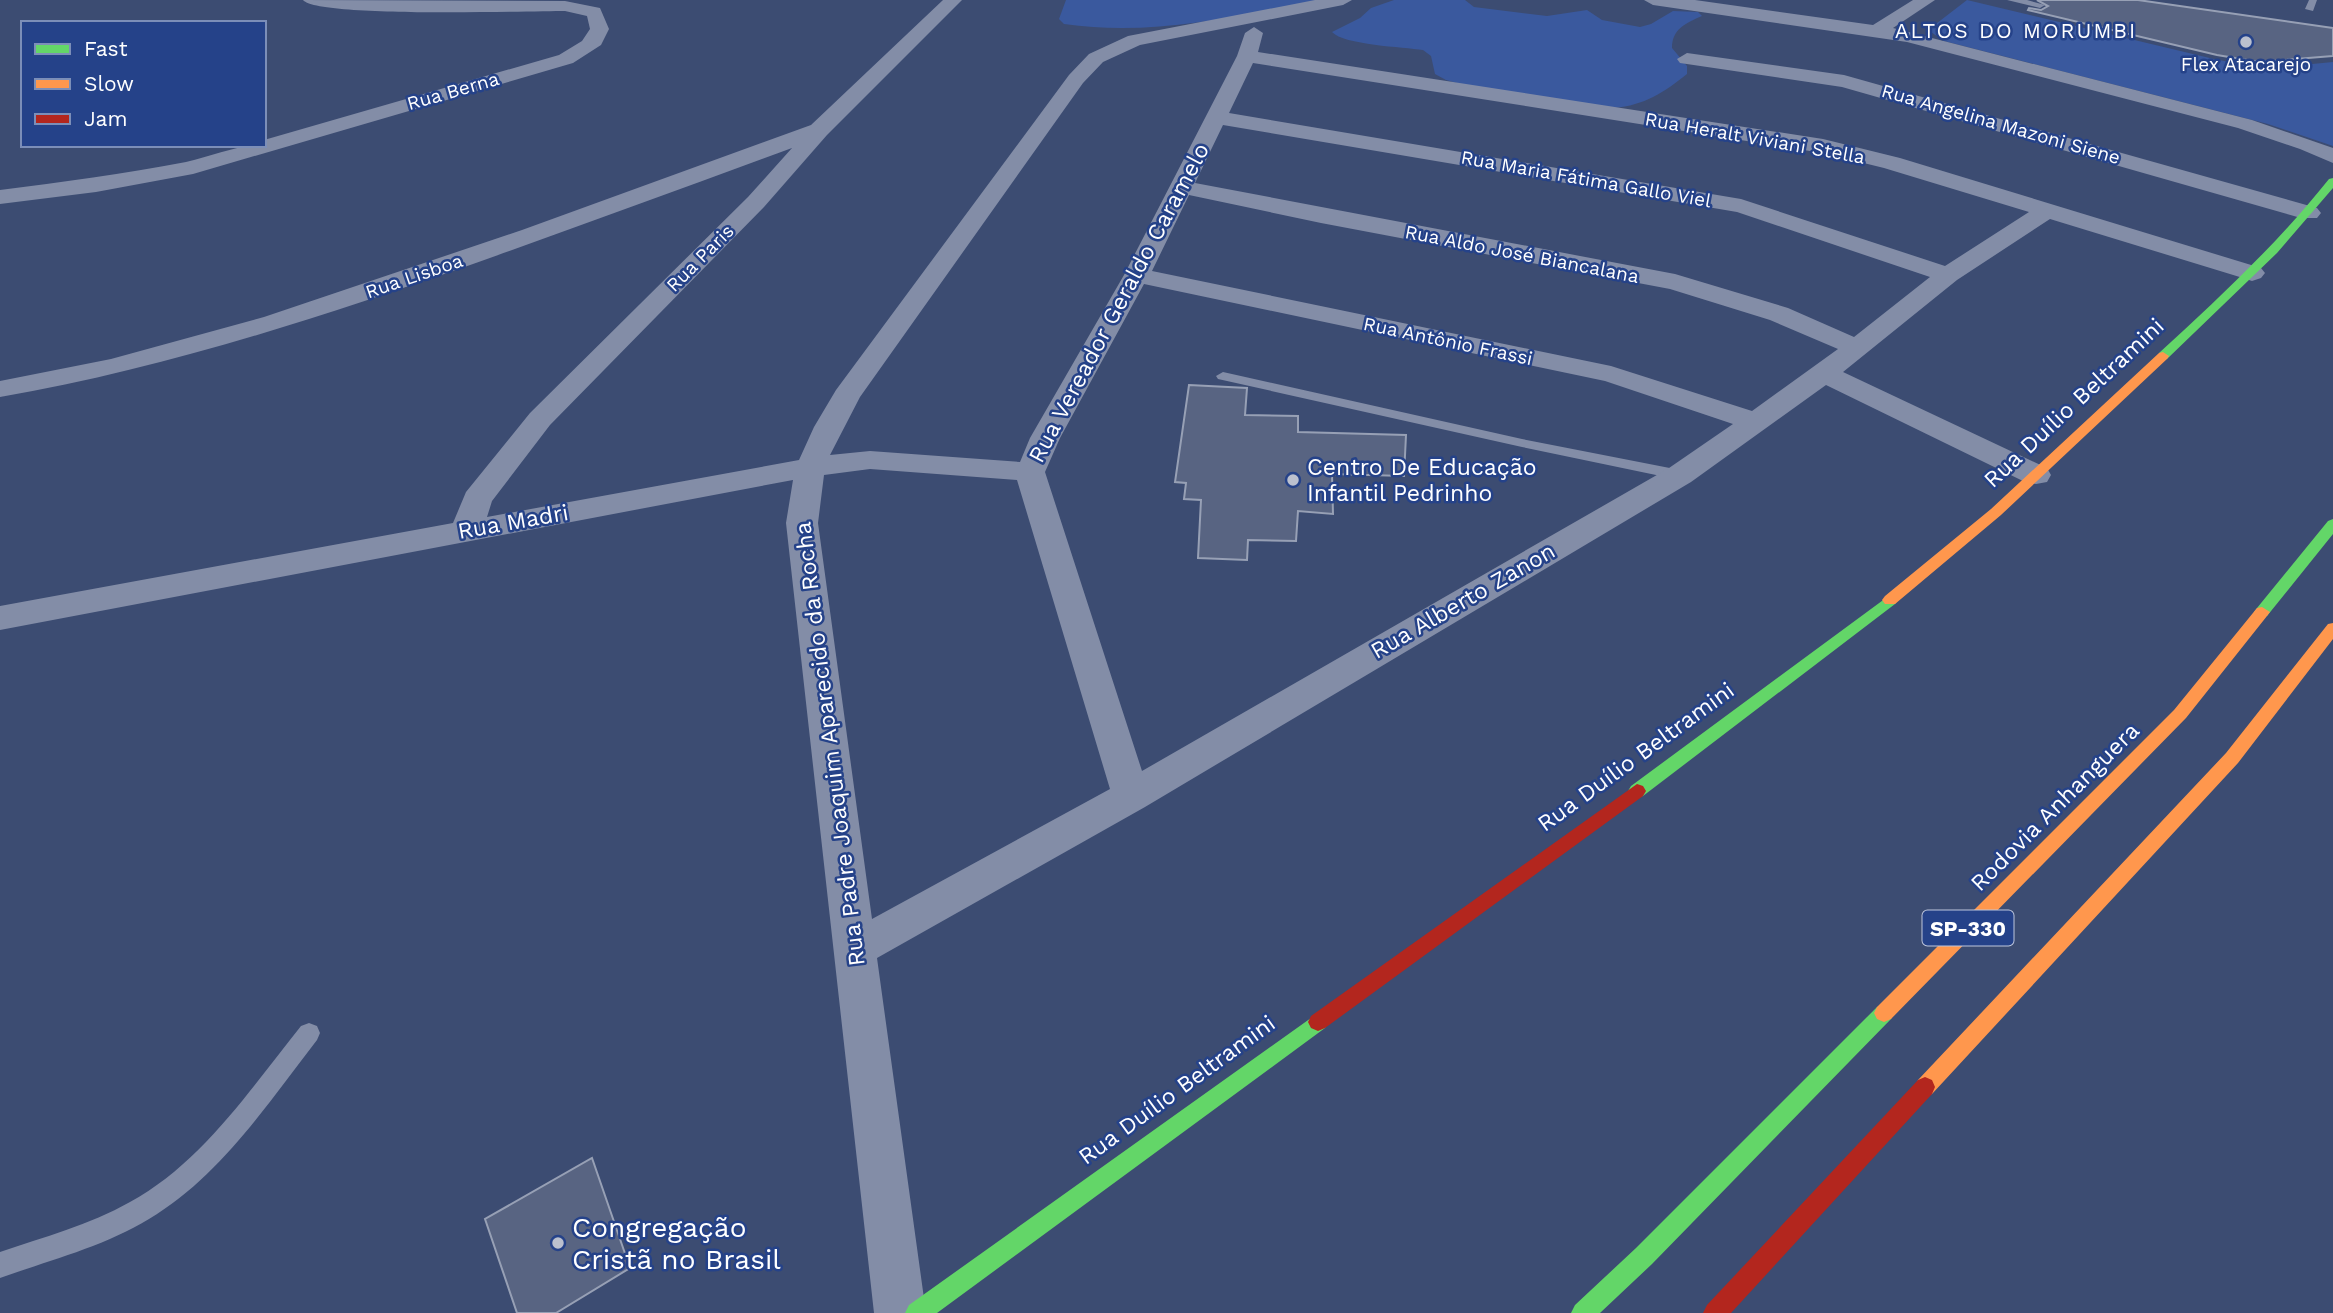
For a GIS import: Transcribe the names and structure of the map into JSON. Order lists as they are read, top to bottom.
{
  "streets": {
    "main road": ["Rua Duílio Beltramini", "Rodovia Anhanguera", "SP-330"],
    "street": [
      "Rua Berna",
      "Rua Angelina Mazoni Siene",
      "Rua Heralt Viviani Stella",
      "Rua Maria Fátima Gallo Viel",
      "Rua Aldo José Biancalana",
      "Rua Paris",
      "Rua Lisboa",
      "Rua Vereador Geraldo Caramelo",
      "Rua Antônio Frassi",
      "Rua Madri",
      "Rua Alberto Zanon",
      "Rua Padre Joaquim Aparecido da Rocha"
    ]
  },
  "crossings": [
    ["Rua Angelina Mazoni Siene", "Rua Duílio Beltramini"],
    ["Rua Heralt Viviani Stella", "Rua Vereador Geraldo Caramelo"],
    ["Rua Heralt Viviani Stella", "Rua Duílio Beltramini"],
    ["Rua Heralt Viviani Stella", "Rua Alberto Zanon"],
    ["Rua Maria Fátima Gallo Viel", "Rua Vereador Geraldo Caramelo"],
    ["Rua Maria Fátima Gallo Viel", "Rua Alberto Zanon"],
    ["Rua Aldo José Biancalana", "Rua Vereador Geraldo Caramelo"],
    ["Rua Aldo José Biancalana", "Rua Alberto Zanon"],
    ["Rua Paris", "Rua Lisboa"],
    ["Rua Paris", "Rua Madri"],
    ["Rua Vereador Geraldo Caramelo", "Rua Antônio Frassi"],
    ["Rua Vereador Geraldo Caramelo", "Rua Madri"],
    ["Rua Vereador Geraldo Caramelo", "Rua Alberto Zanon"],
    ["Rua Vereador Geraldo Caramelo", "Rua Padre Joaquim Aparecido da Rocha"],
    ["Rua Antônio Frassi", "Rua Alberto Zanon"],
    ["Rua Madri", "Rua Padre Joaquim Aparecido da Rocha"],
    ["Rua Alberto Zanon", "Rua Padre Joaquim Aparecido da Rocha"]
  ],
  "districts": ["ALTOS DO MORUMBI"],
  "places": ["Flex Atacarejo", "Centro De Educação Infantil Pedrinho", "Congregação Cristã no Brasil"],
  "legend": ["Fast", "Slow", "Jam"]
}
